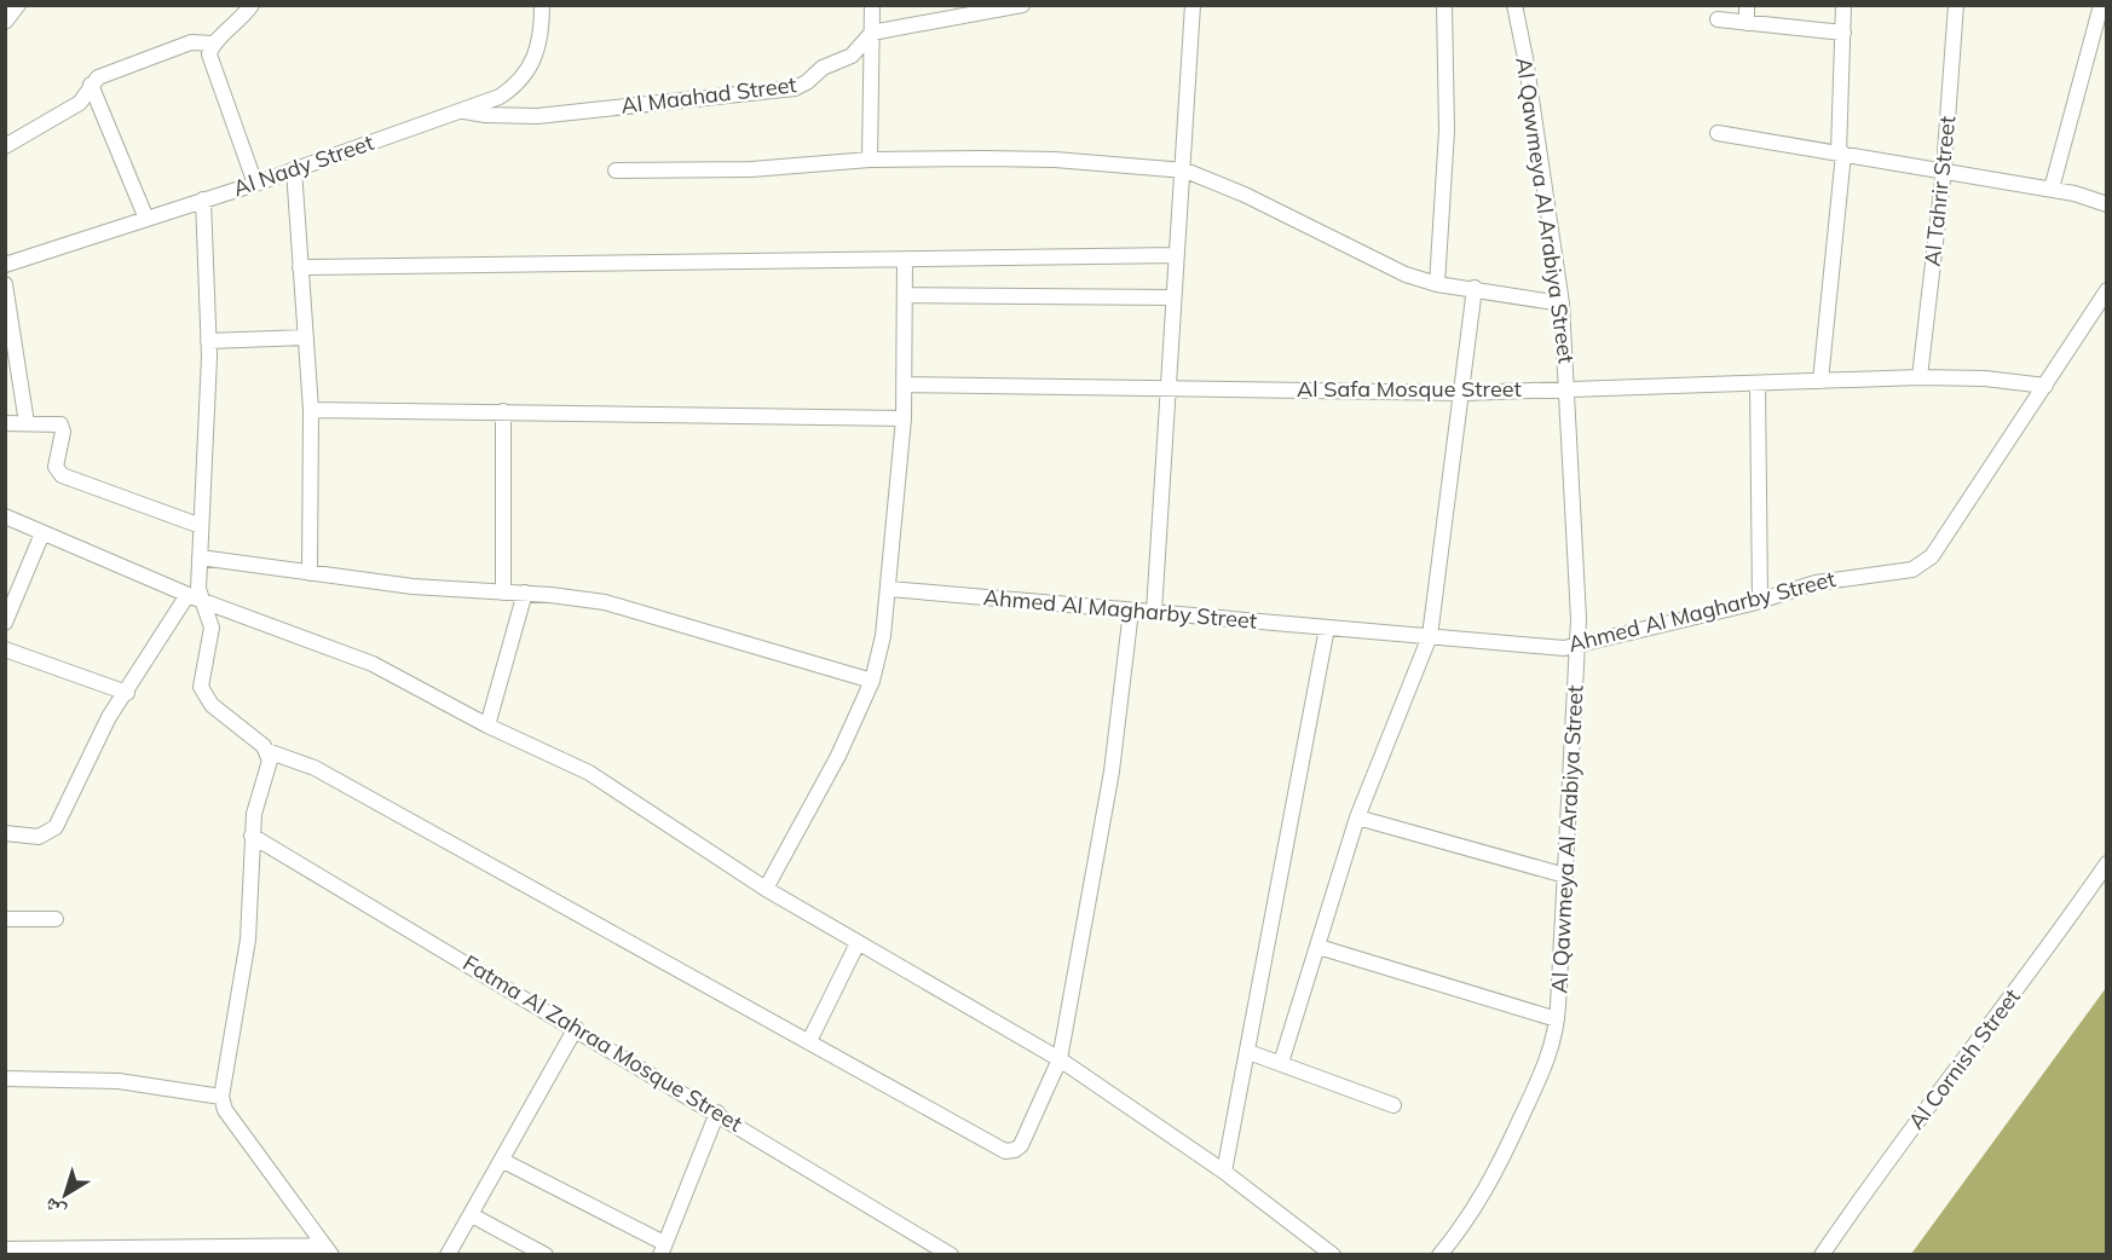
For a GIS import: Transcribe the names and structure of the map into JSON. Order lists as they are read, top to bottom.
{
  "streets": {
    "street": [
      "Al Maahad Street",
      "Al Nady Street",
      "Al Tahrir Street",
      "Al Qawmeya Al Arabiya Street",
      "Al Safa Mosque Street",
      "Ahmed Al Magharby Street",
      "Fatma Al Zahraa Mosque Street",
      "Al Cornish Street"
    ]
  },
  "crossings": [
    ["Al Maahad Street", "Al Nady Street"],
    ["Al Tahrir Street", "Al Safa Mosque Street"],
    ["Al Qawmeya Al Arabiya Street", "Al Safa Mosque Street"],
    ["Al Qawmeya Al Arabiya Street", "Ahmed Al Magharby Street"],
    ["Al Safa Mosque Street", "Ahmed Al Magharby Street"]
  ],
  "north": "bottom left"
}
